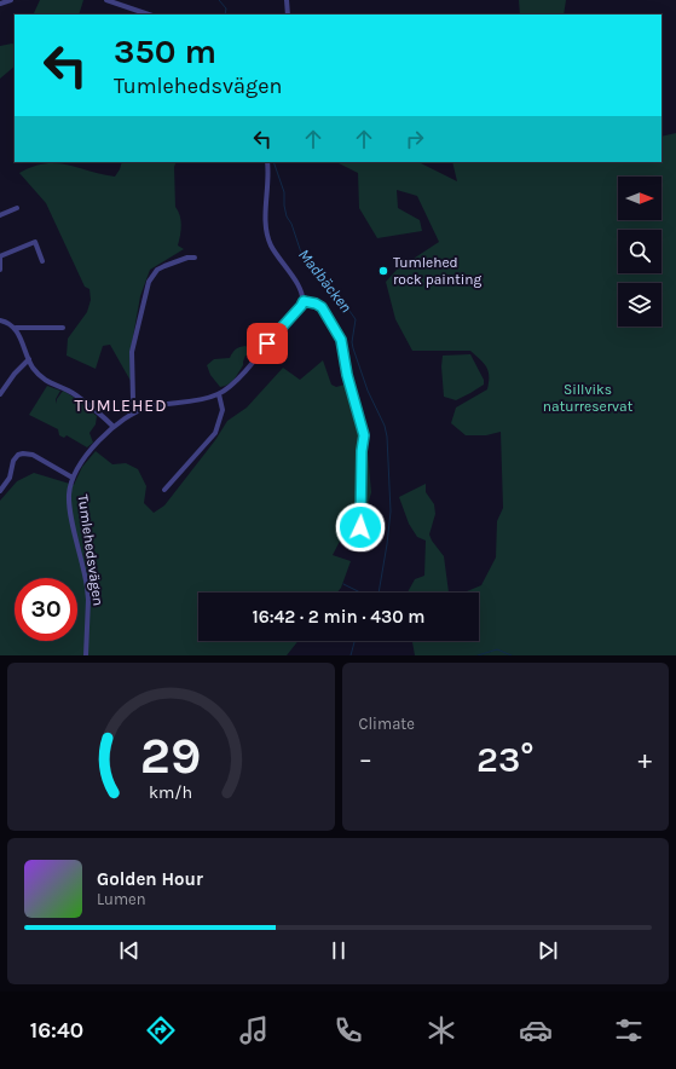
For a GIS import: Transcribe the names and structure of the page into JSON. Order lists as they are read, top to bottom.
{
  "streets": {
    "street": ["Tumlehedsvägen"]
  },
  "districts": ["TUMLEHED"],
  "water": ["Madbäcken"],
  "parks": ["Sillviks naturreservat"],
  "places": ["Tumlehed rock painting"],
  "north": "right",
  "page": {
    "turn": ["350 m", "Tumlehedsvägen"],
    "limit": "30",
    "trip": "16:42 · 2 min · 430 m",
    "tile": "Climate",
    "heat": ["−", "23°", "+"],
    "song": ["Golden Hour", "Lumen"],
    "tabs": "16:40",
    "gauge": ["29", "km/h"]
  }
}
